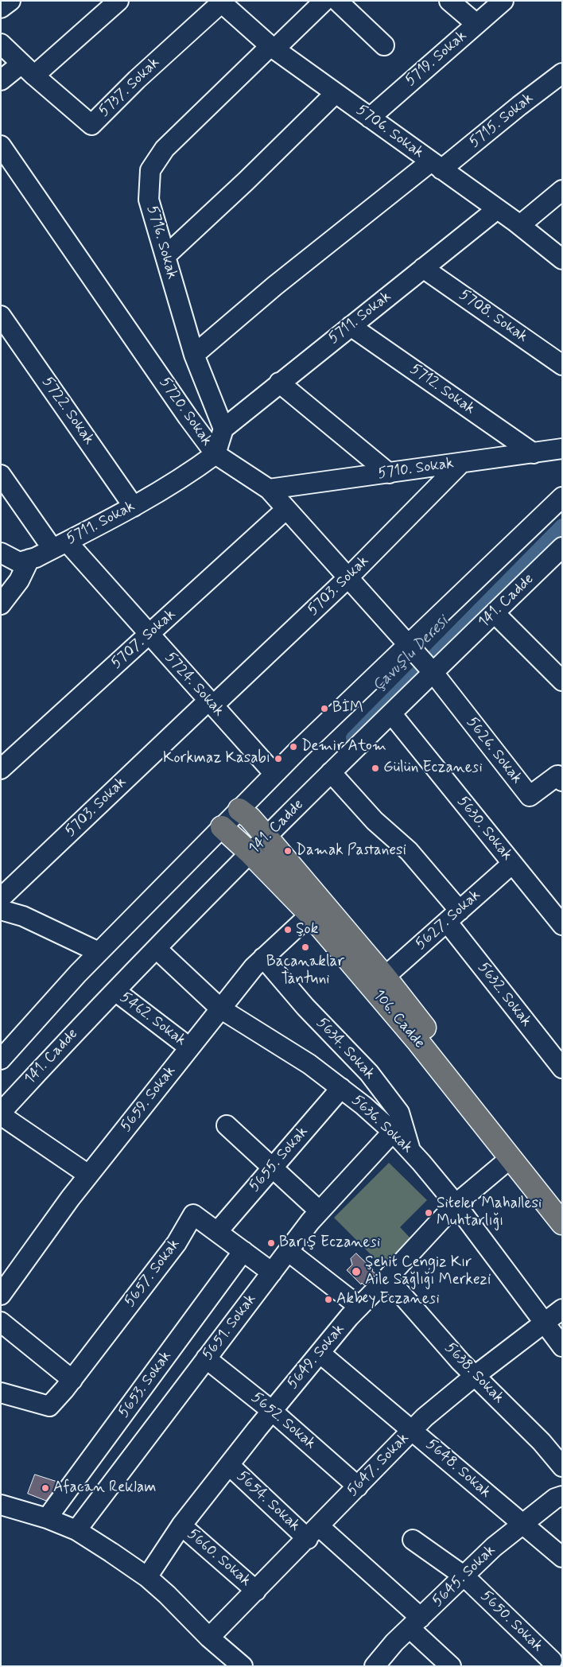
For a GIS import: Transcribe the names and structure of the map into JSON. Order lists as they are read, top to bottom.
{
  "streets": {
    "main road": ["106. Cadde"],
    "street": [
      "5719. Sokak",
      "5737. Sokak",
      "5715. Sokak",
      "5706. Sokak",
      "5716. Sokak",
      "5708. Sokak",
      "5711. Sokak",
      "5712. Sokak",
      "5722. Sokak",
      "5720. Sokak",
      "5710. Sokak",
      "5703. Sokak",
      "141. Cadde",
      "5707. Sokak",
      "5724. Sokak",
      "5626. Sokak",
      "5630. Sokak",
      "5627. Sokak",
      "5632. Sokak",
      "5462. Sokak",
      "5634. Sokak",
      "5659. Sokak",
      "5636. Sokak",
      "5655. Sokak",
      "5657. Sokak",
      "5651. Sokak",
      "5649. Sokak",
      "5638. Sokak",
      "5653. Sokak",
      "5652. Sokak",
      "5647. Sokak",
      "5648. Sokak",
      "5654. Sokak",
      "5660. Sokak",
      "5645. Sokak",
      "5650. Sokak"
    ]
  },
  "crossings": [
    ["5719. Sokak", "5706. Sokak"],
    ["5737. Sokak", "5706. Sokak"],
    ["5715. Sokak", "5706. Sokak"],
    ["5715. Sokak", "5716. Sokak"],
    ["5706. Sokak", "5716. Sokak"],
    ["5706. Sokak", "5711. Sokak"],
    ["5716. Sokak", "5711. Sokak"],
    ["5708. Sokak", "5711. Sokak"],
    ["5711. Sokak", "5712. Sokak"],
    ["5711. Sokak", "5722. Sokak"],
    ["5711. Sokak", "5720. Sokak"],
    ["5711. Sokak", "5724. Sokak"],
    ["5712. Sokak", "5710. Sokak"],
    ["5720. Sokak", "5710. Sokak"],
    ["5720. Sokak", "5703. Sokak"],
    ["5720. Sokak", "141. Cadde"],
    ["5720. Sokak", "5707. Sokak"],
    ["5720. Sokak", "5626. Sokak"],
    ["5710. Sokak", "5703. Sokak"],
    ["5703. Sokak", "5724. Sokak"],
    ["141. Cadde", "5626. Sokak"],
    ["141. Cadde", "5630. Sokak"],
    ["141. Cadde", "5632. Sokak"],
    ["141. Cadde", "5462. Sokak"],
    ["141. Cadde", "106. Cadde"],
    ["141. Cadde", "5636. Sokak"],
    ["5707. Sokak", "5724. Sokak"],
    ["5630. Sokak", "5627. Sokak"],
    ["5627. Sokak", "5632. Sokak"],
    ["5627. Sokak", "106. Cadde"],
    ["5462. Sokak", "5659. Sokak"],
    ["106. Cadde", "5659. Sokak"],
    ["106. Cadde", "5649. Sokak"],
    ["5634. Sokak", "5659. Sokak"],
    ["5634. Sokak", "5636. Sokak"],
    ["5659. Sokak", "5636. Sokak"],
    ["5636. Sokak", "5655. Sokak"],
    ["5636. Sokak", "5651. Sokak"],
    ["5636. Sokak", "5649. Sokak"],
    ["5636. Sokak", "5647. Sokak"],
    ["5655. Sokak", "5657. Sokak"],
    ["5657. Sokak", "5651. Sokak"],
    ["5657. Sokak", "5653. Sokak"],
    ["5651. Sokak", "5652. Sokak"],
    ["5649. Sokak", "5638. Sokak"],
    ["5649. Sokak", "5652. Sokak"],
    ["5649. Sokak", "5648. Sokak"],
    ["5649. Sokak", "5654. Sokak"],
    ["5649. Sokak", "5660. Sokak"],
    ["5638. Sokak", "5647. Sokak"],
    ["5652. Sokak", "5647. Sokak"],
    ["5647. Sokak", "5648. Sokak"],
    ["5647. Sokak", "5654. Sokak"],
    ["5647. Sokak", "5660. Sokak"],
    ["5648. Sokak", "5645. Sokak"],
    ["5654. Sokak", "5645. Sokak"],
    ["5645. Sokak", "5650. Sokak"]
  ],
  "water": ["Çavuşlu Deresi"],
  "places": [
    "BİM",
    "Demir Atom",
    "Korkmaz Kasabı",
    "Gülün Eczanesi",
    "Damak Pastanesi",
    "Şok",
    "Bacanaklar Tantuni",
    "Siteler Mahallesi Muhtarlığı",
    "Barış Eczanesi",
    "Şehit Cengiz Kır Aile Sağlığı Merkezi",
    "Akbey Eczanesi",
    "Afacan Reklam"
  ]
}
